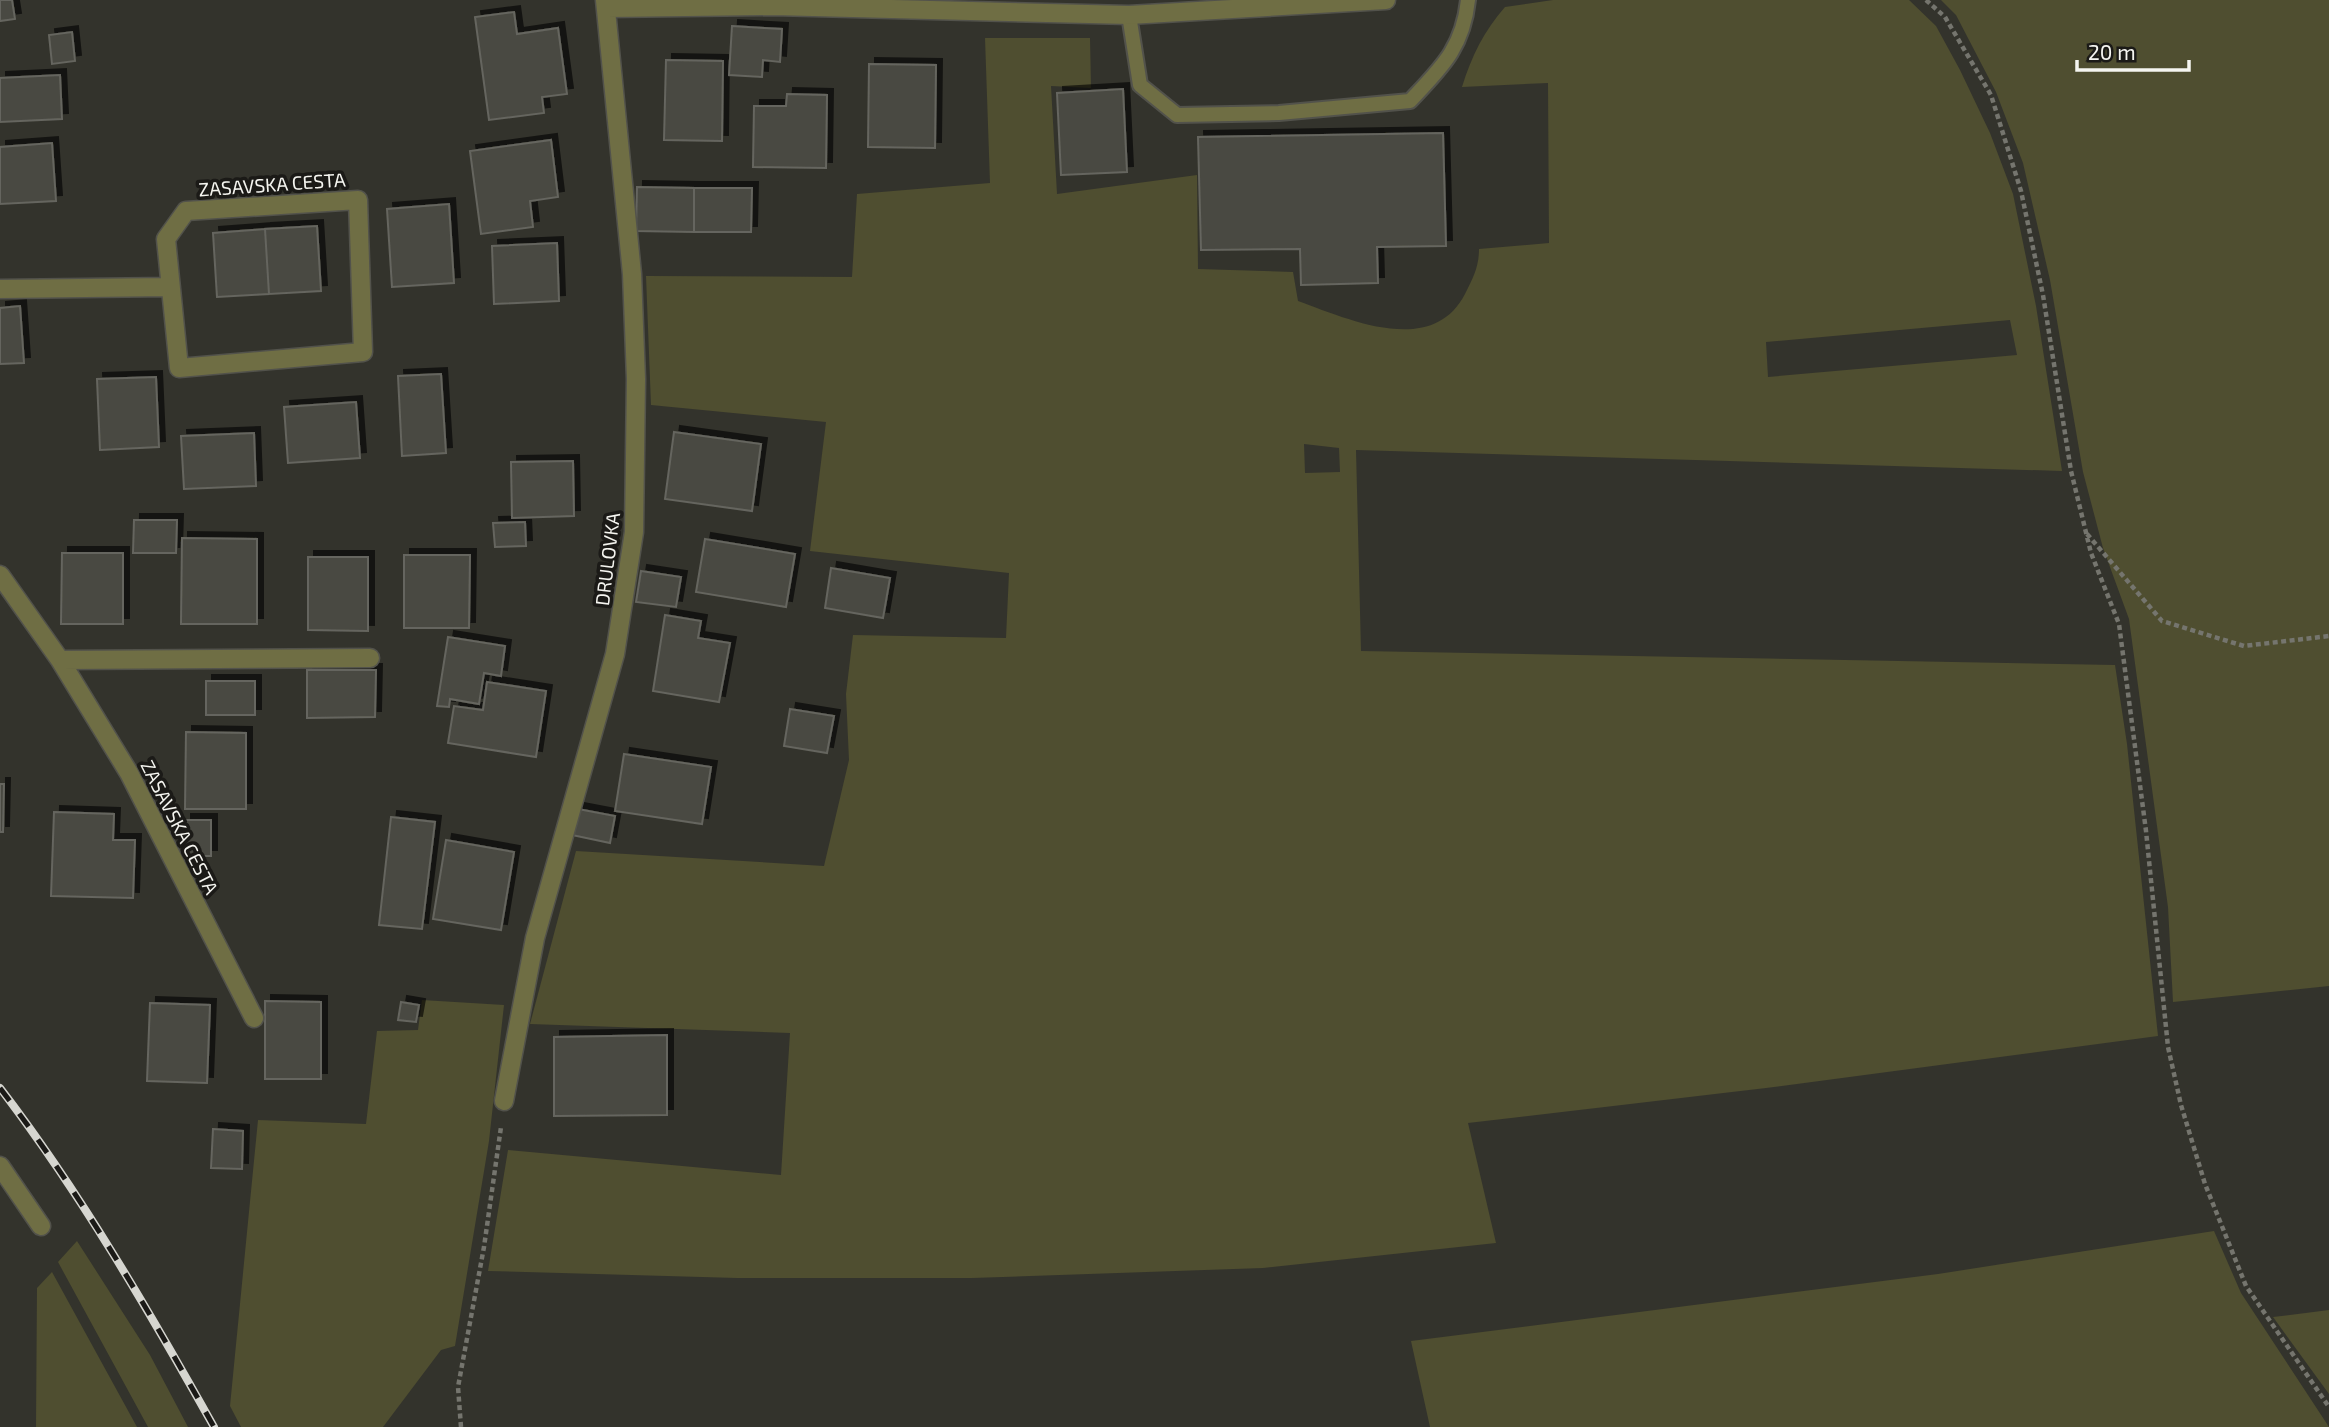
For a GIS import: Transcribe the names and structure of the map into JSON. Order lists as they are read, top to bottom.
{
  "streets": {
    "street": ["ZASAVSKA CESTA", "DRULOVKA"]
  },
  "scale_bar": "20 m"
}
